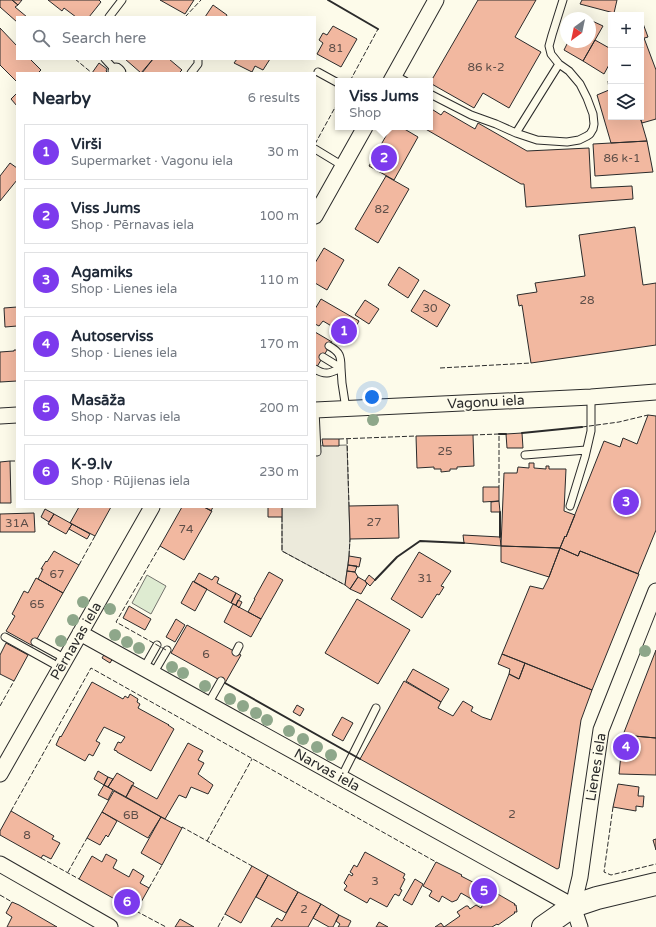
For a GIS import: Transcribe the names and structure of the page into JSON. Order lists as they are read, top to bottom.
{
  "streets": {
    "street": [
      "Vagonu iela",
      "Pērnavas iela",
      "Lienes iela",
      "Narvas iela"
    ]
  },
  "crossings": [
    ["Pērnavas iela", "Narvas iela"],
    ["Lienes iela", "Narvas iela"]
  ],
  "house_numbers": [
    "81",
    "86 k-2",
    "86 k-1",
    "82",
    "28",
    "30",
    "25",
    "27",
    "31A",
    "74",
    "67",
    "31",
    "65",
    "6",
    "2",
    "6B",
    "8",
    "3",
    "2"
  ],
  "north": "bottom left",
  "page": {
    "map_buttons": ["+", "−"],
    "search": "Search here",
    "heading": ["Nearby", "6 results"],
    "popup": ["Viss Jums", "Shop"],
    "list": [
      {
        "mark": "1",
        "name": "Virši",
        "note": "Supermarket · Vagonu iela",
        "value": "30 m"
      },
      {
        "mark": "2",
        "name": "Viss Jums",
        "note": "Shop · Pērnavas iela",
        "value": "100 m"
      },
      {
        "mark": "3",
        "name": "Agamiks",
        "note": "Shop · Lienes iela",
        "value": "110 m"
      },
      {
        "mark": "4",
        "name": "Autoserviss",
        "note": "Shop · Lienes iela",
        "value": "170 m"
      },
      {
        "mark": "5",
        "name": "Masāža",
        "note": "Shop · Narvas iela",
        "value": "200 m"
      },
      {
        "mark": "6",
        "name": "K-9.lv",
        "note": "Shop · Rūjienas iela",
        "value": "230 m"
      }
    ],
    "pins": [
      "2",
      "1",
      "3",
      "4",
      "5",
      "6"
    ]
  }
}
